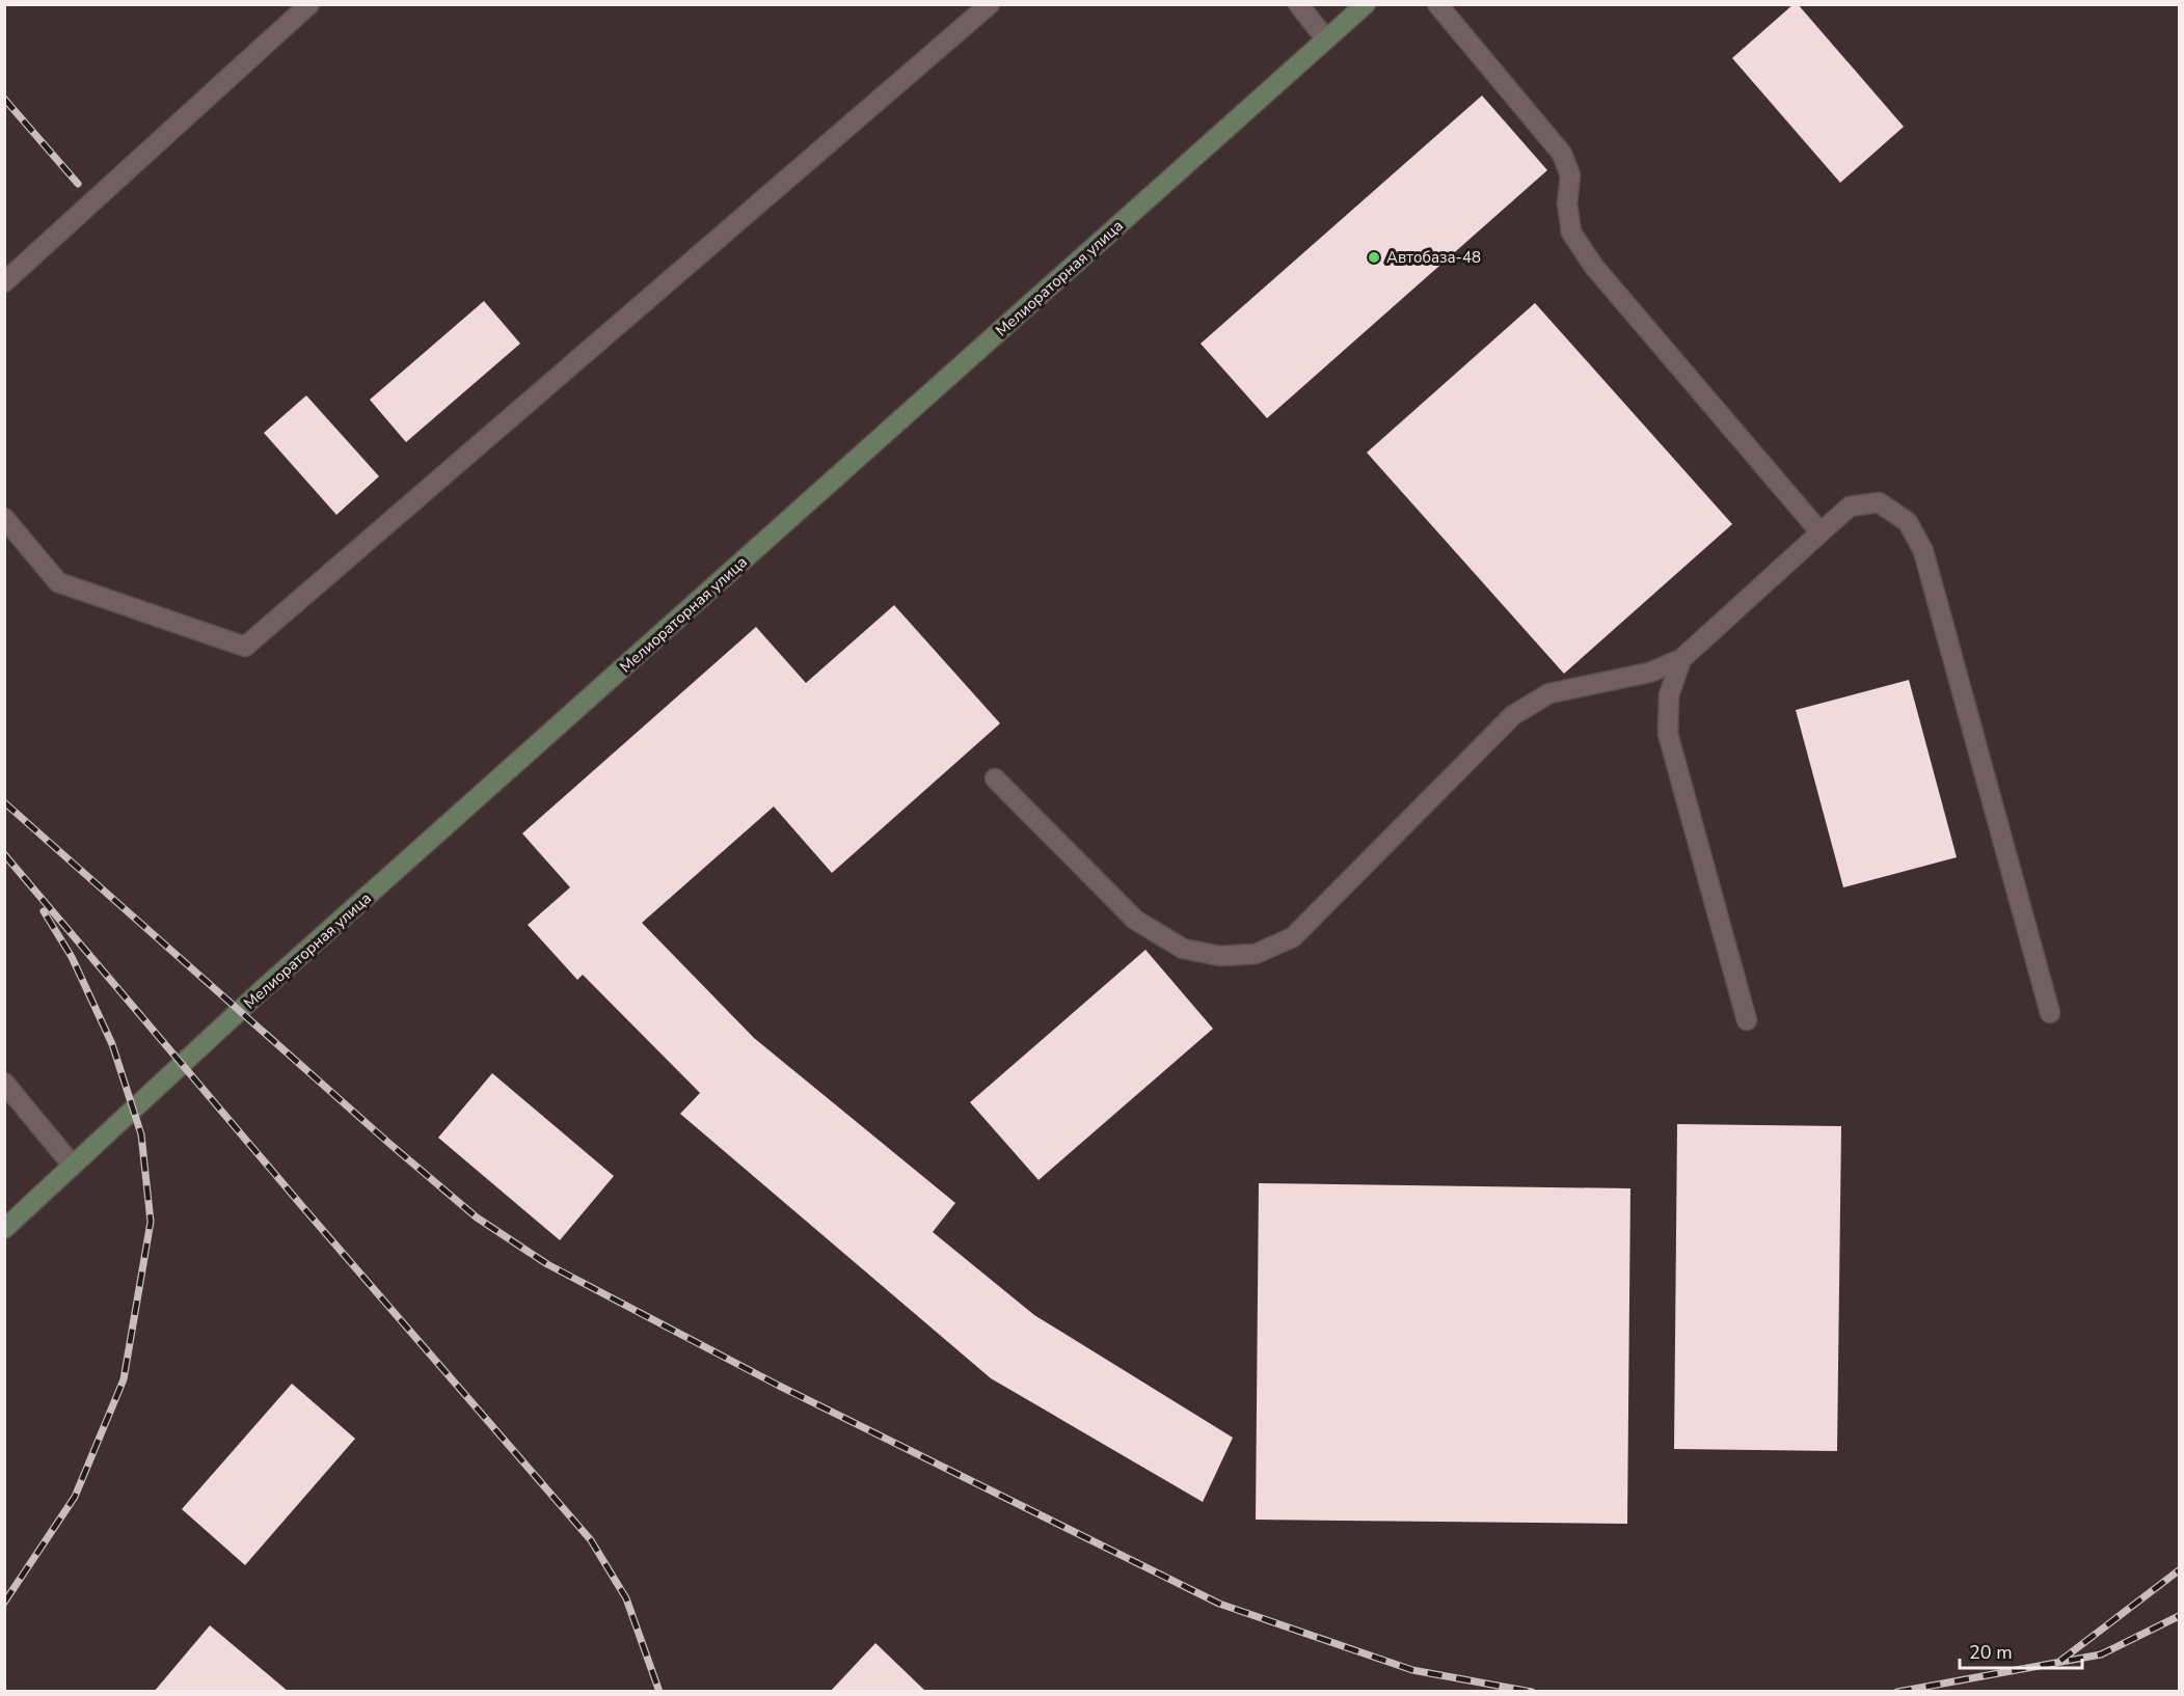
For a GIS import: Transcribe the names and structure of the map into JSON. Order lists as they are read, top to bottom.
{
  "streets": {
    "street": ["Мелиораторная улица"]
  },
  "places": ["Автобаза-48"],
  "scale_bar": "20 m"
}
